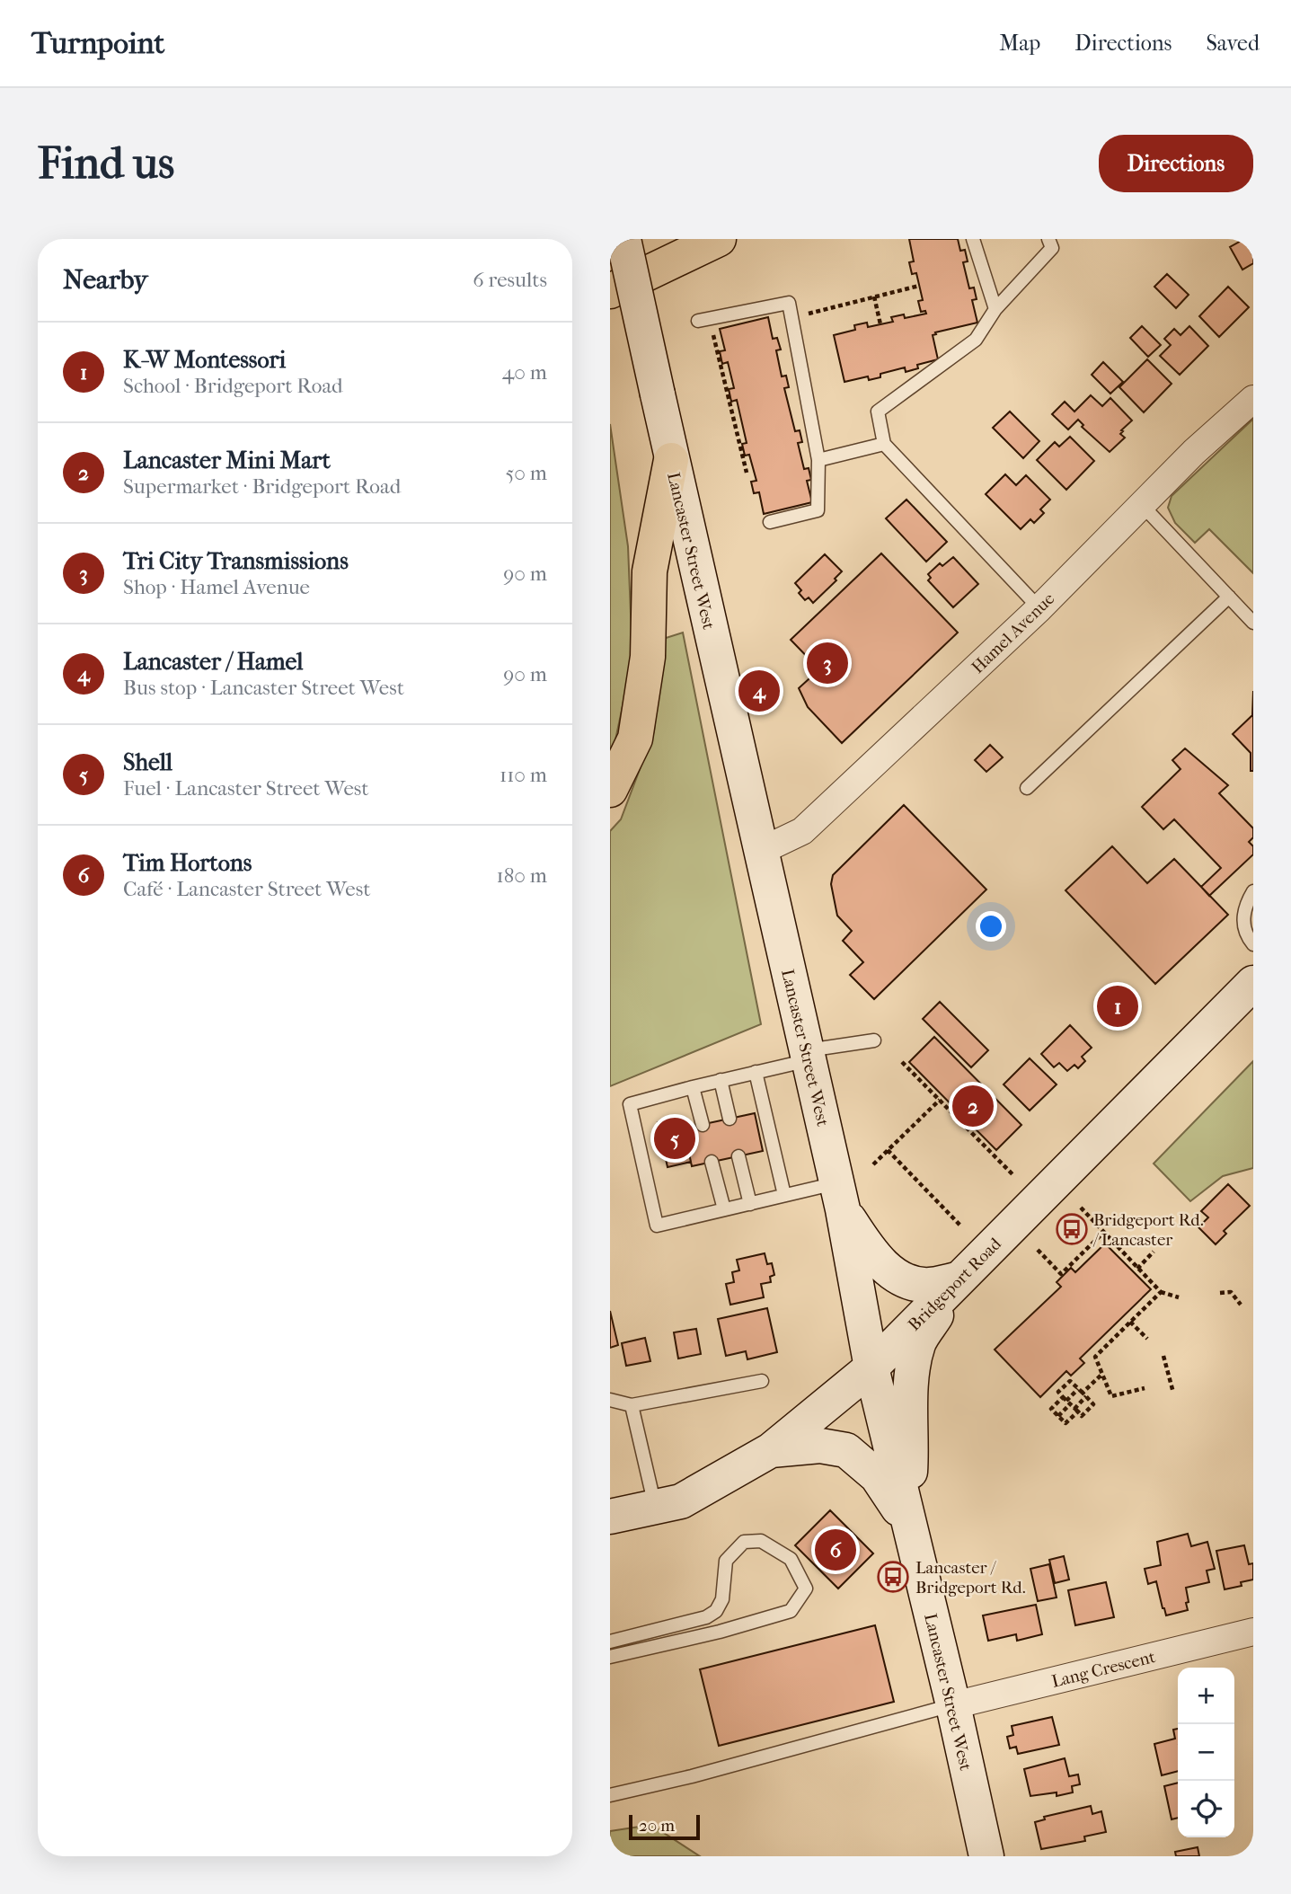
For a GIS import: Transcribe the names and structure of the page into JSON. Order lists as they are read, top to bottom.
{
  "streets": {
    "main road": ["Lancaster Street West", "Bridgeport Road"],
    "street": ["Hamel Avenue", "Lang Crescent"]
  },
  "crossings": [
    ["Lancaster Street West", "Hamel Avenue"],
    ["Lancaster Street West", "Bridgeport Road"],
    ["Lancaster Street West", "Lang Crescent"]
  ],
  "places": {
    "bus stop": ["Bridgeport Rd. / Lancaster", "Lancaster / Bridgeport Rd."]
  },
  "scale_bar": "20 m",
  "page": {
    "header": "Turnpoint",
    "nav": ["Map", "Directions", "Saved"],
    "buttons": "Directions",
    "title": "Find us",
    "heading": ["Nearby", "6 results"],
    "list": [
      {
        "mark": "1",
        "name": "K-W Montessori",
        "note": "School · Bridgeport Road",
        "value": "40 m"
      },
      {
        "mark": "2",
        "name": "Lancaster Mini Mart",
        "note": "Supermarket · Bridgeport Road",
        "value": "50 m"
      },
      {
        "mark": "3",
        "name": "Tri City Transmissions",
        "note": "Shop · Hamel Avenue",
        "value": "90 m"
      },
      {
        "mark": "4",
        "name": "Lancaster / Hamel",
        "note": "Bus stop · Lancaster Street West",
        "value": "90 m"
      },
      {
        "mark": "5",
        "name": "Shell",
        "note": "Fuel · Lancaster Street West",
        "value": "110 m"
      },
      {
        "mark": "6",
        "name": "Tim Hortons",
        "note": "Café · Lancaster Street West",
        "value": "180 m"
      }
    ],
    "pins": [
      "3",
      "4",
      "1",
      "2",
      "5",
      "6"
    ],
    "map_buttons": ["+", "−"],
    "scale": "20 m"
  }
}
